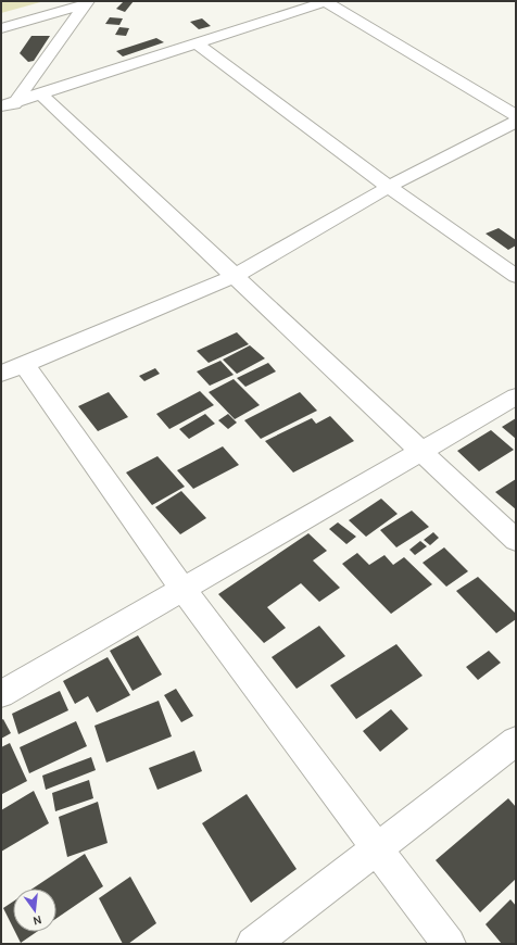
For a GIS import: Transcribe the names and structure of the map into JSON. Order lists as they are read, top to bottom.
{
  "north": "bottom"
}
